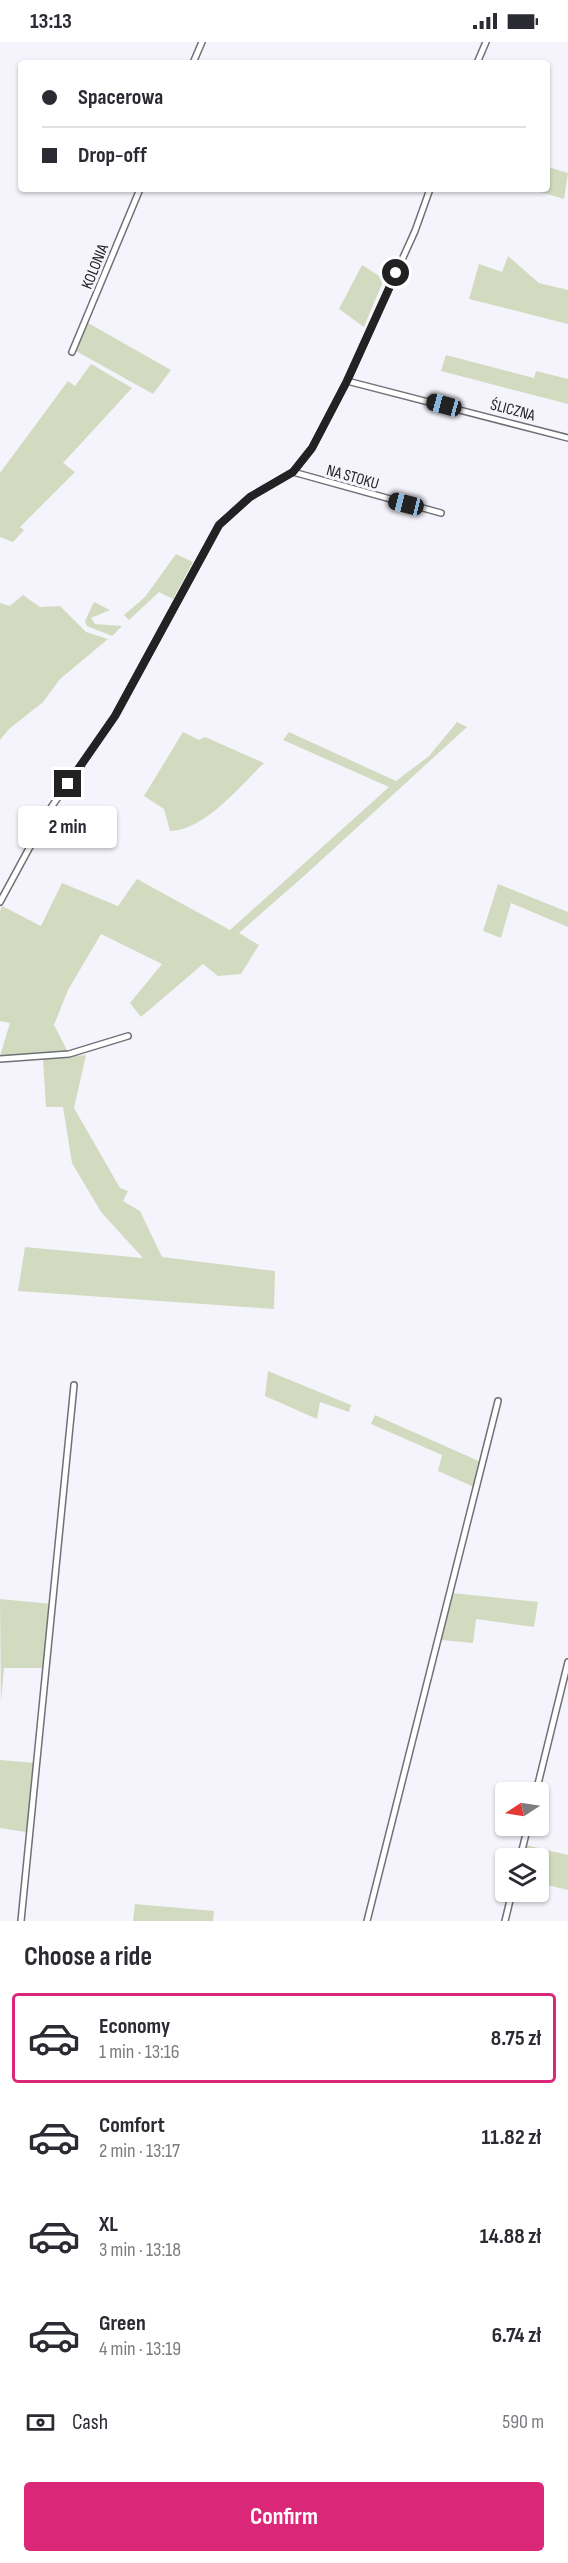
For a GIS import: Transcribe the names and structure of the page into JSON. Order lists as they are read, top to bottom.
{
  "streets": {
    "street": ["KOLONIA", "ŚLICZNA", "NA STOKU"]
  },
  "north": "left",
  "page": {
    "status": "13:13",
    "banner": ["Spacerowa", "Drop-off"],
    "bubble": "2 min",
    "heading": "Choose a ride",
    "list": [
      {
        "name": "Economy",
        "note": "1 min · 13:16",
        "value": "8.75 zł"
      },
      {
        "name": "Comfort",
        "note": "2 min · 13:17",
        "value": "11.82 zł"
      },
      {
        "name": "XL",
        "note": "3 min · 13:18",
        "value": "14.88 zł"
      },
      {
        "name": "Green",
        "note": "4 min · 13:19",
        "value": "6.74 zł"
      }
    ],
    "pay": ["Cash", "590 m"],
    "buttons": "Confirm"
  }
}
